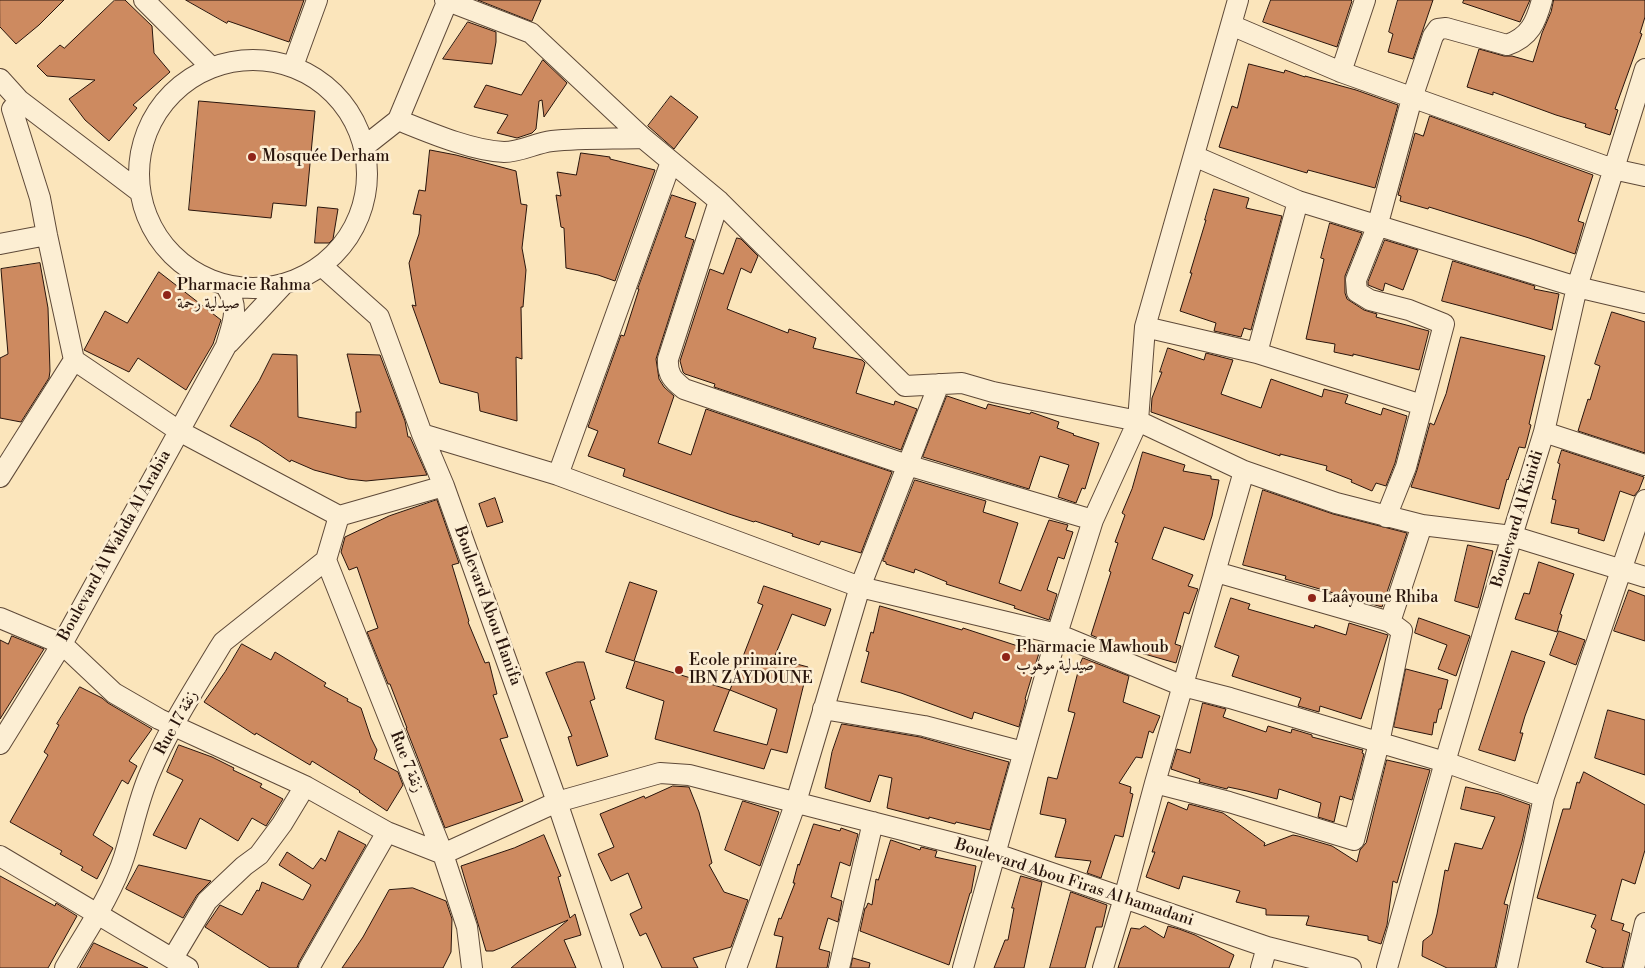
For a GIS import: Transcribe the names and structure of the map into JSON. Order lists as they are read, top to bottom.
{
  "streets": {
    "street": [
      "Boulevard Al Kinidi",
      "Boulevard Al Wahda Al Arabia",
      "Boulevard Abou Hanifa",
      "Rue 17 زنقة",
      "Rue 7 زنقة",
      "Boulevard Abou Firas Al hamadani"
    ]
  },
  "crossings": [
    ["Boulevard Abou Hanifa", "Boulevard Abou Firas Al hamadani"],
    ["Rue 17 زنقة", "Rue 7 زنقة"],
    ["Rue 7 زنقة", "Boulevard Abou Firas Al hamadani"]
  ],
  "places": [
    "Mosquée Derham",
    "Pharmacie Rahma صيدلية رحمة",
    "Laâyoune Rhiba",
    "Pharmacie Mawhoub صيدلية موهوب",
    "Ecole primaire IBN ZAYDOUNE"
  ]
}
